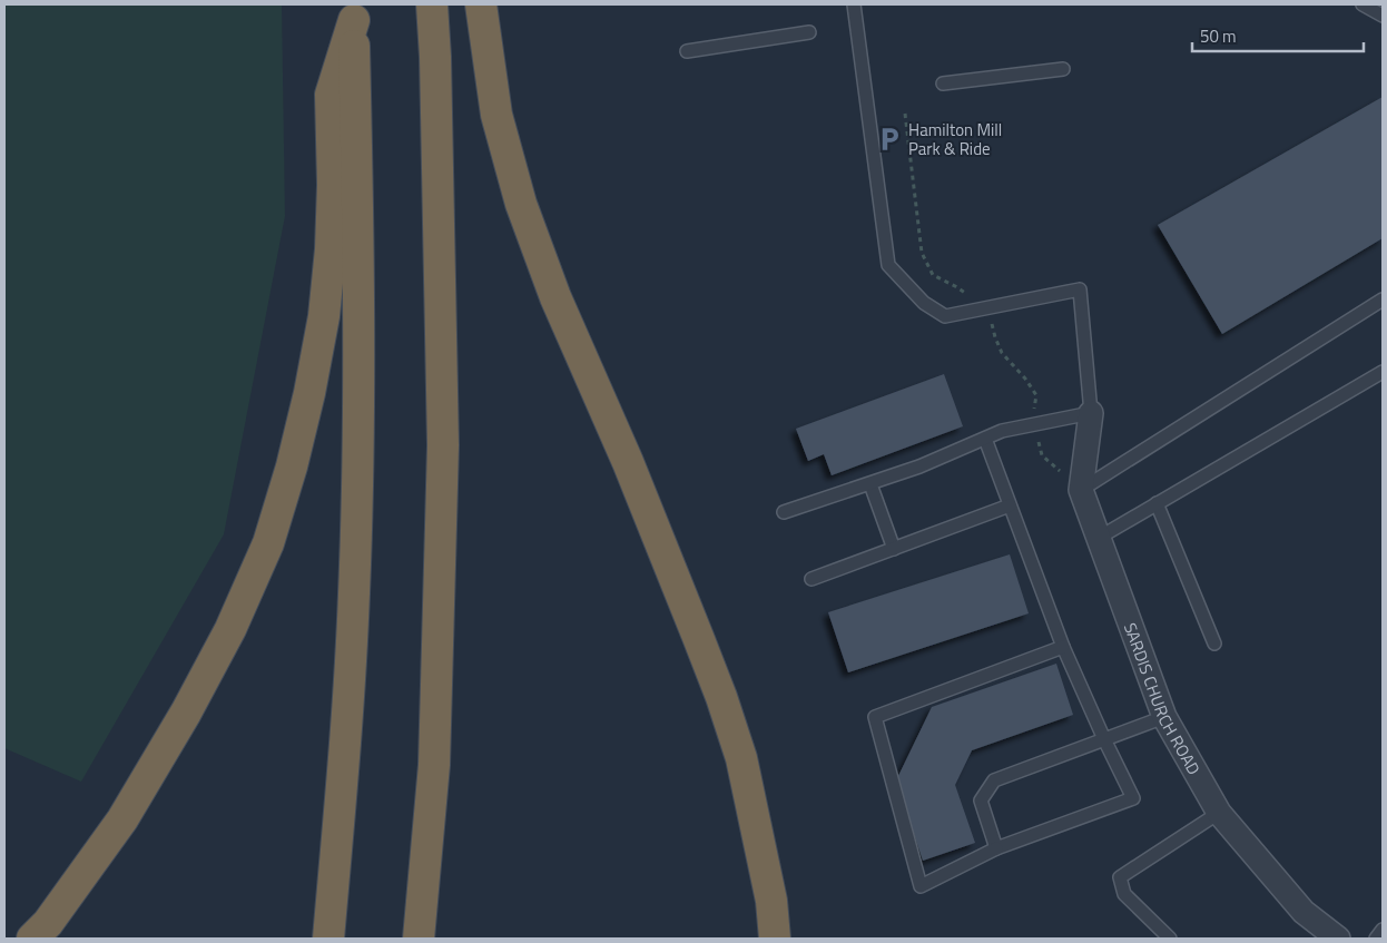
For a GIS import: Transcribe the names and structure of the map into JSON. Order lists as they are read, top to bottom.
{
  "streets": {
    "street": ["SARDIS CHURCH ROAD"]
  },
  "places": {
    "parking": ["Hamilton Mill Park & Ride"]
  },
  "scale_bar": "50 m"
}
